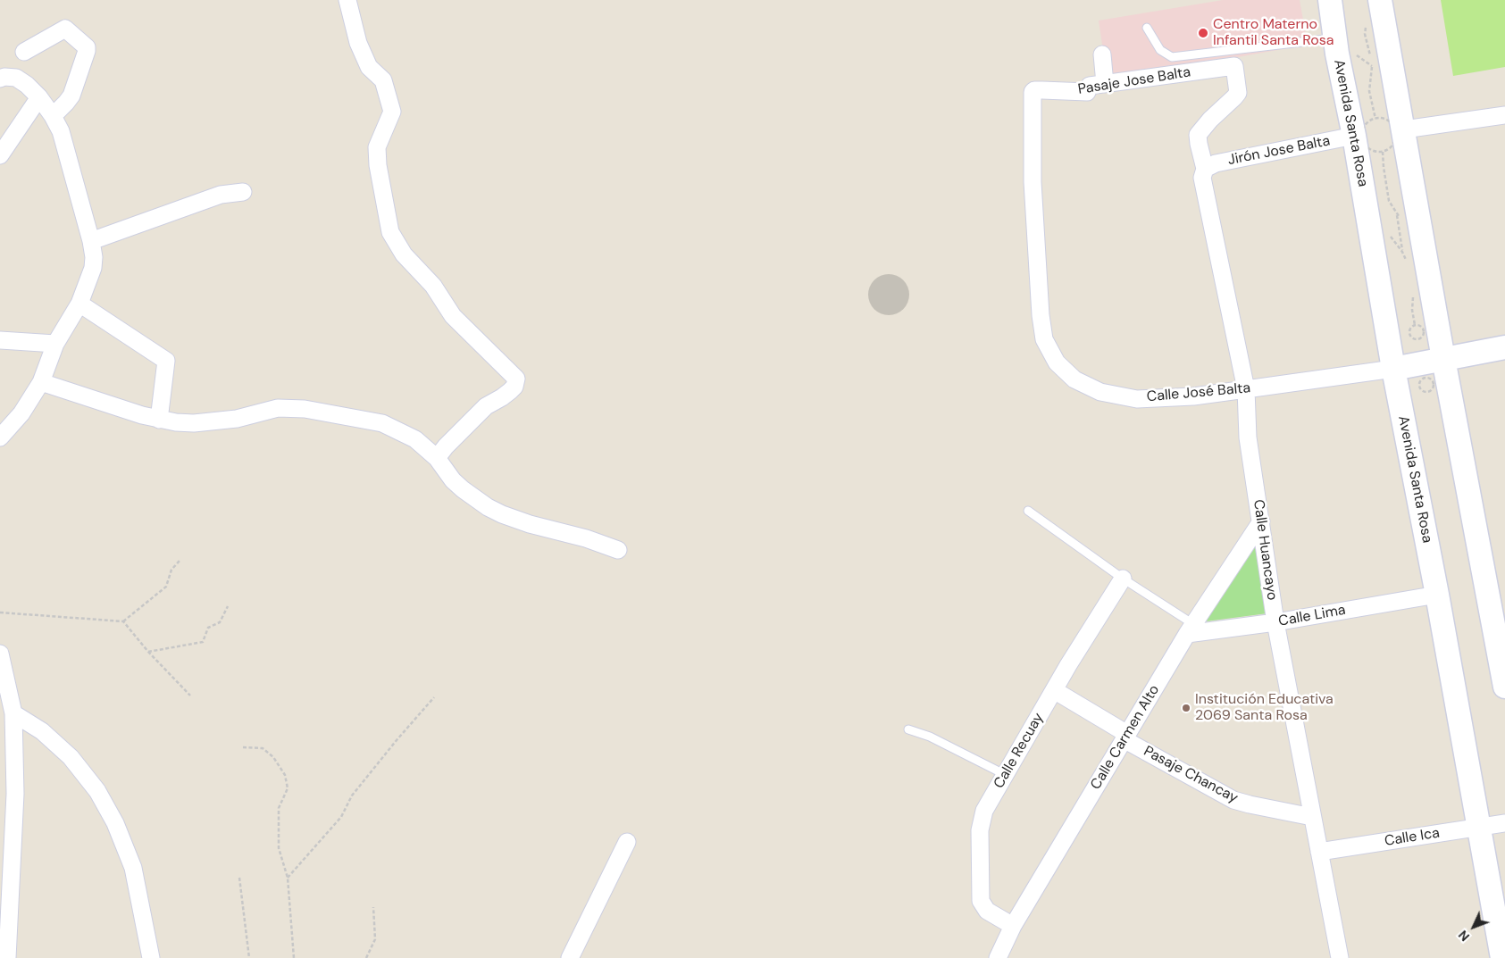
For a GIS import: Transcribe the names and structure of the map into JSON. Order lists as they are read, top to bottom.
{
  "streets": {
    "street": [
      "Pasaje Jose Balta",
      "Avenida Santa Rosa",
      "Jirón Jose Balta",
      "Calle José Balta",
      "Calle Huancayo",
      "Calle Lima",
      "Calle Carmen Alto",
      "Calle Recuay",
      "Pasaje Chancay",
      "Calle Ica"
    ]
  },
  "crossings": [
    ["Pasaje Jose Balta", "Jirón Jose Balta"],
    ["Pasaje Jose Balta", "Calle José Balta"],
    ["Pasaje Jose Balta", "Calle Huancayo"],
    ["Avenida Santa Rosa", "Jirón Jose Balta"],
    ["Avenida Santa Rosa", "Calle José Balta"],
    ["Avenida Santa Rosa", "Calle Lima"],
    ["Avenida Santa Rosa", "Calle Ica"],
    ["Jirón Jose Balta", "Calle Huancayo"],
    ["Calle José Balta", "Calle Huancayo"],
    ["Calle Huancayo", "Calle Lima"],
    ["Calle Huancayo", "Calle Carmen Alto"],
    ["Calle Huancayo", "Pasaje Chancay"],
    ["Calle Huancayo", "Calle Ica"],
    ["Calle Lima", "Calle Carmen Alto"],
    ["Calle Carmen Alto", "Calle Recuay"],
    ["Calle Carmen Alto", "Pasaje Chancay"],
    ["Calle Recuay", "Pasaje Chancay"]
  ],
  "places": ["Centro Materno Infantil Santa Rosa", "Institución Educativa 2069 Santa Rosa"],
  "north": "bottom left"
}
